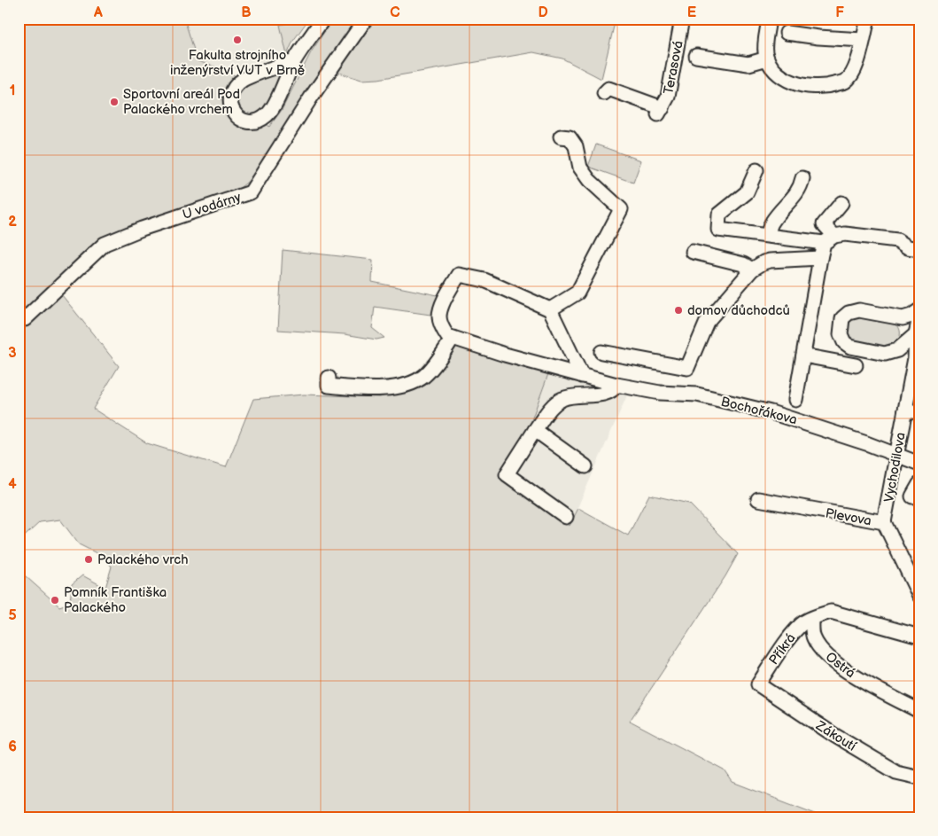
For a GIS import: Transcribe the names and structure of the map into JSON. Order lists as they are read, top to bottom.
{
  "streets": {
    "street": [
      "Terasová",
      "U vodárny",
      "Bochořákova",
      "Vychodilova",
      "Plevova",
      "Příkrá",
      "Ostrá",
      "Zákoutí"
    ]
  },
  "crossings": [
    ["Bochořákova", "Vychodilova"],
    ["Vychodilova", "Plevova"],
    ["Příkrá", "Ostrá"],
    ["Příkrá", "Zákoutí"]
  ],
  "places": [
    "Fakulta strojního inženýrství VUT v Brně",
    "Sportovní areál Pod Palackého vrchem",
    "domov důchodců",
    "Palackého vrch",
    "Pomník Františka Palackého"
  ],
  "grid": {
    "columns": [
      "A",
      "B",
      "C",
      "D",
      "E",
      "F"
    ],
    "rows": [
      "1",
      "2",
      "3",
      "4",
      "5",
      "6"
    ]
  }
}
